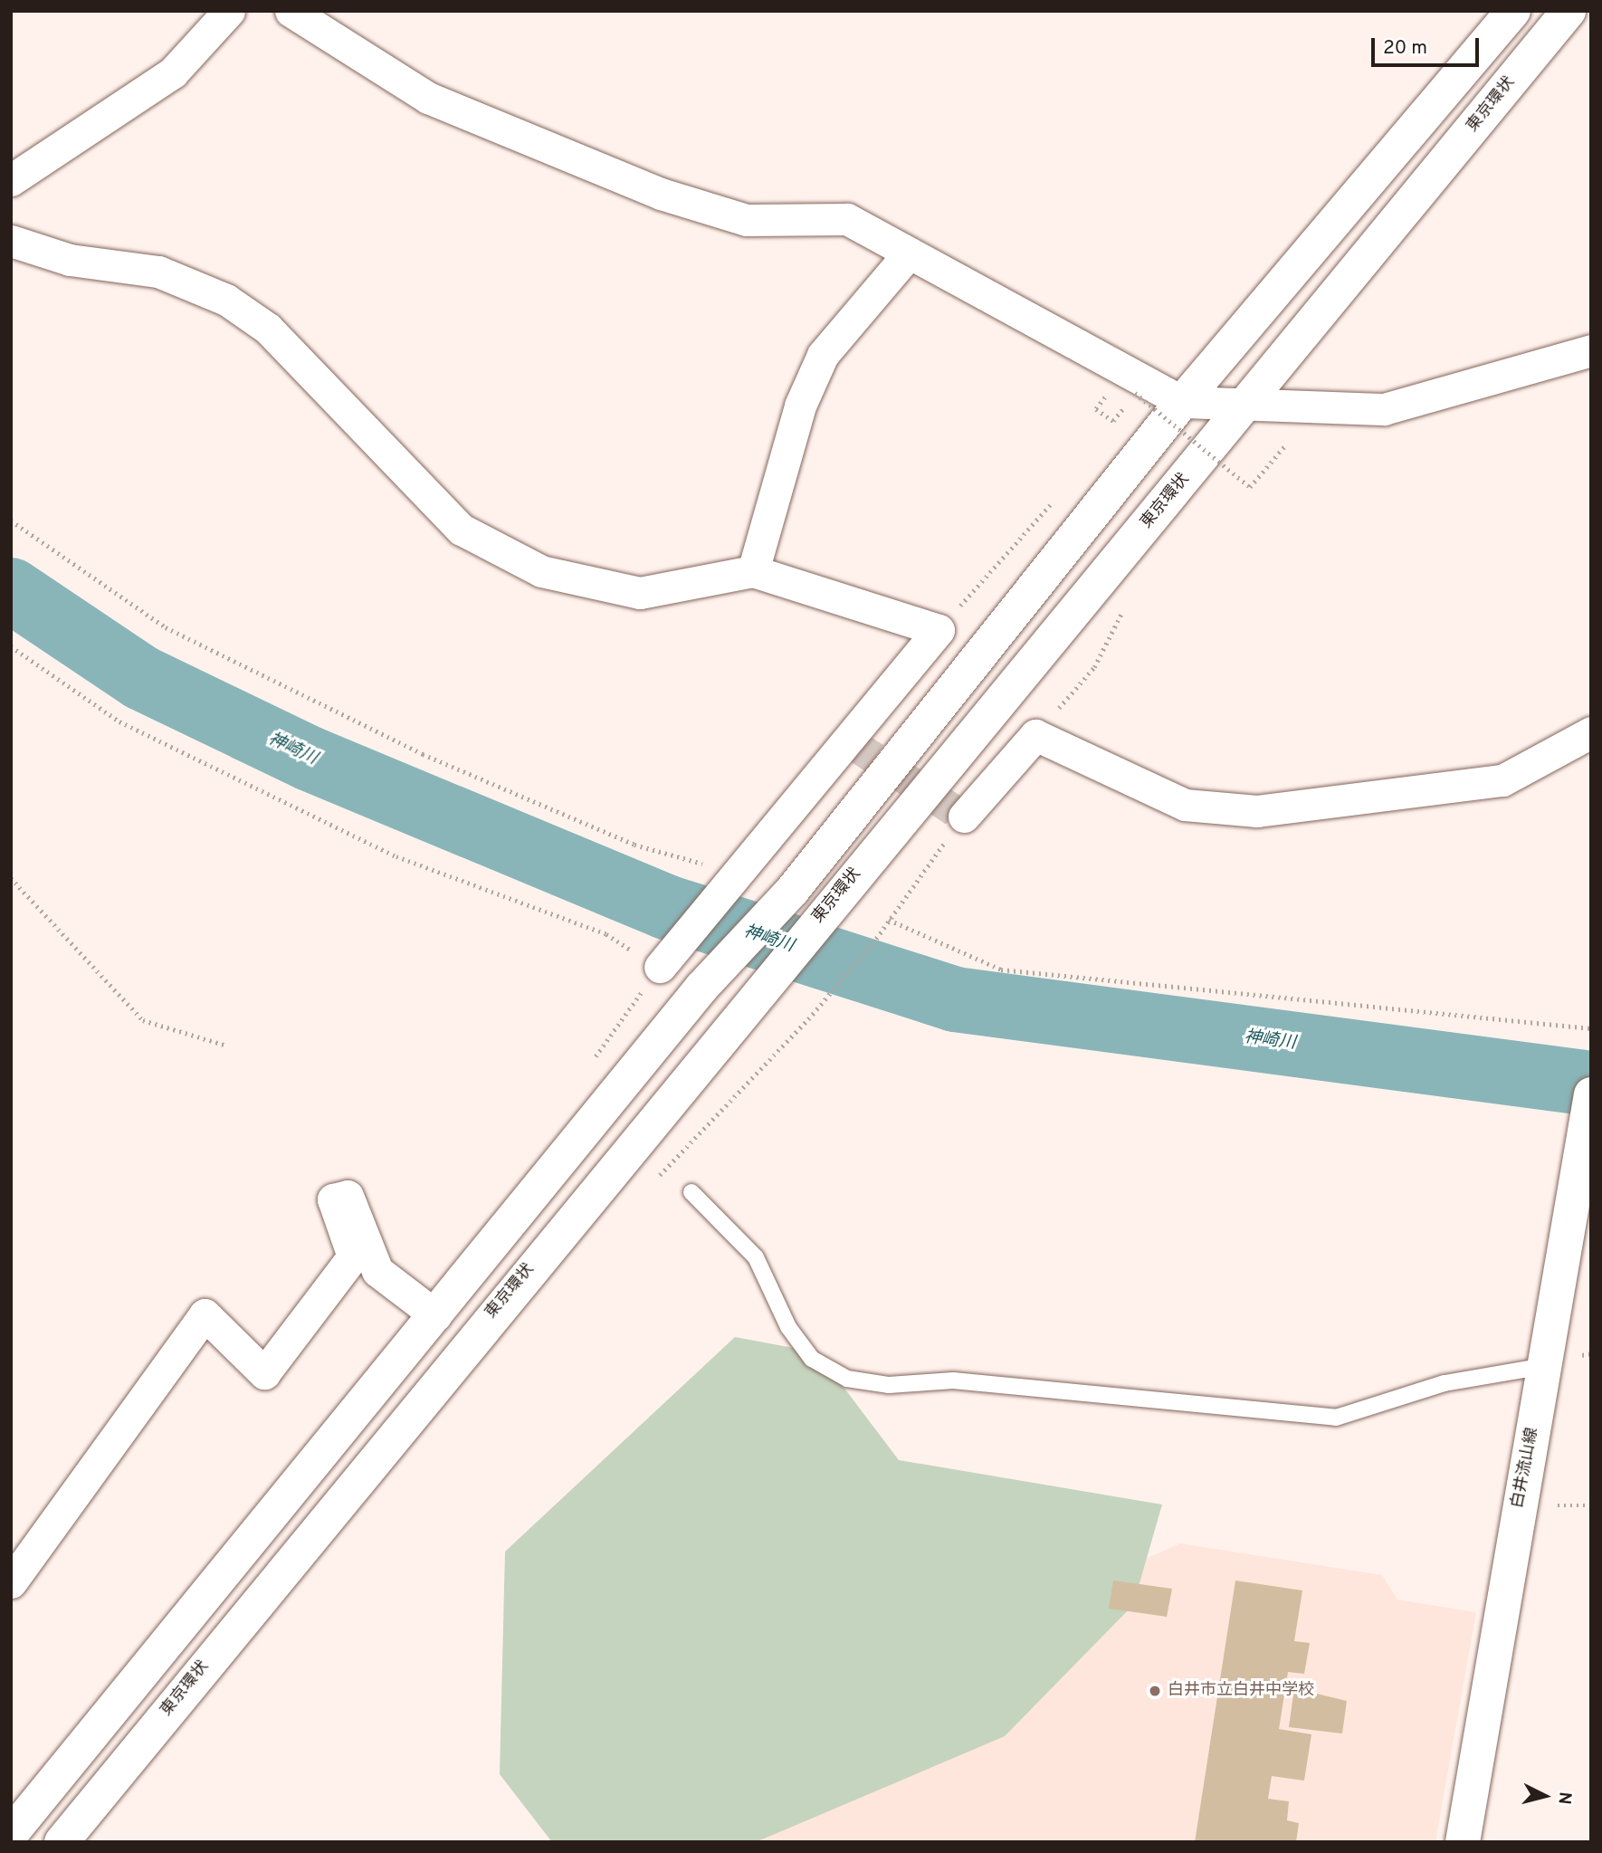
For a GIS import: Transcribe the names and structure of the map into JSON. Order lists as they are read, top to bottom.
{
  "streets": {
    "main road": ["東京環状", "白井流山線"]
  },
  "water": ["神崎川"],
  "places": ["白井市立白井中学校"],
  "scale_bar": "20 m",
  "north": "right"
}
